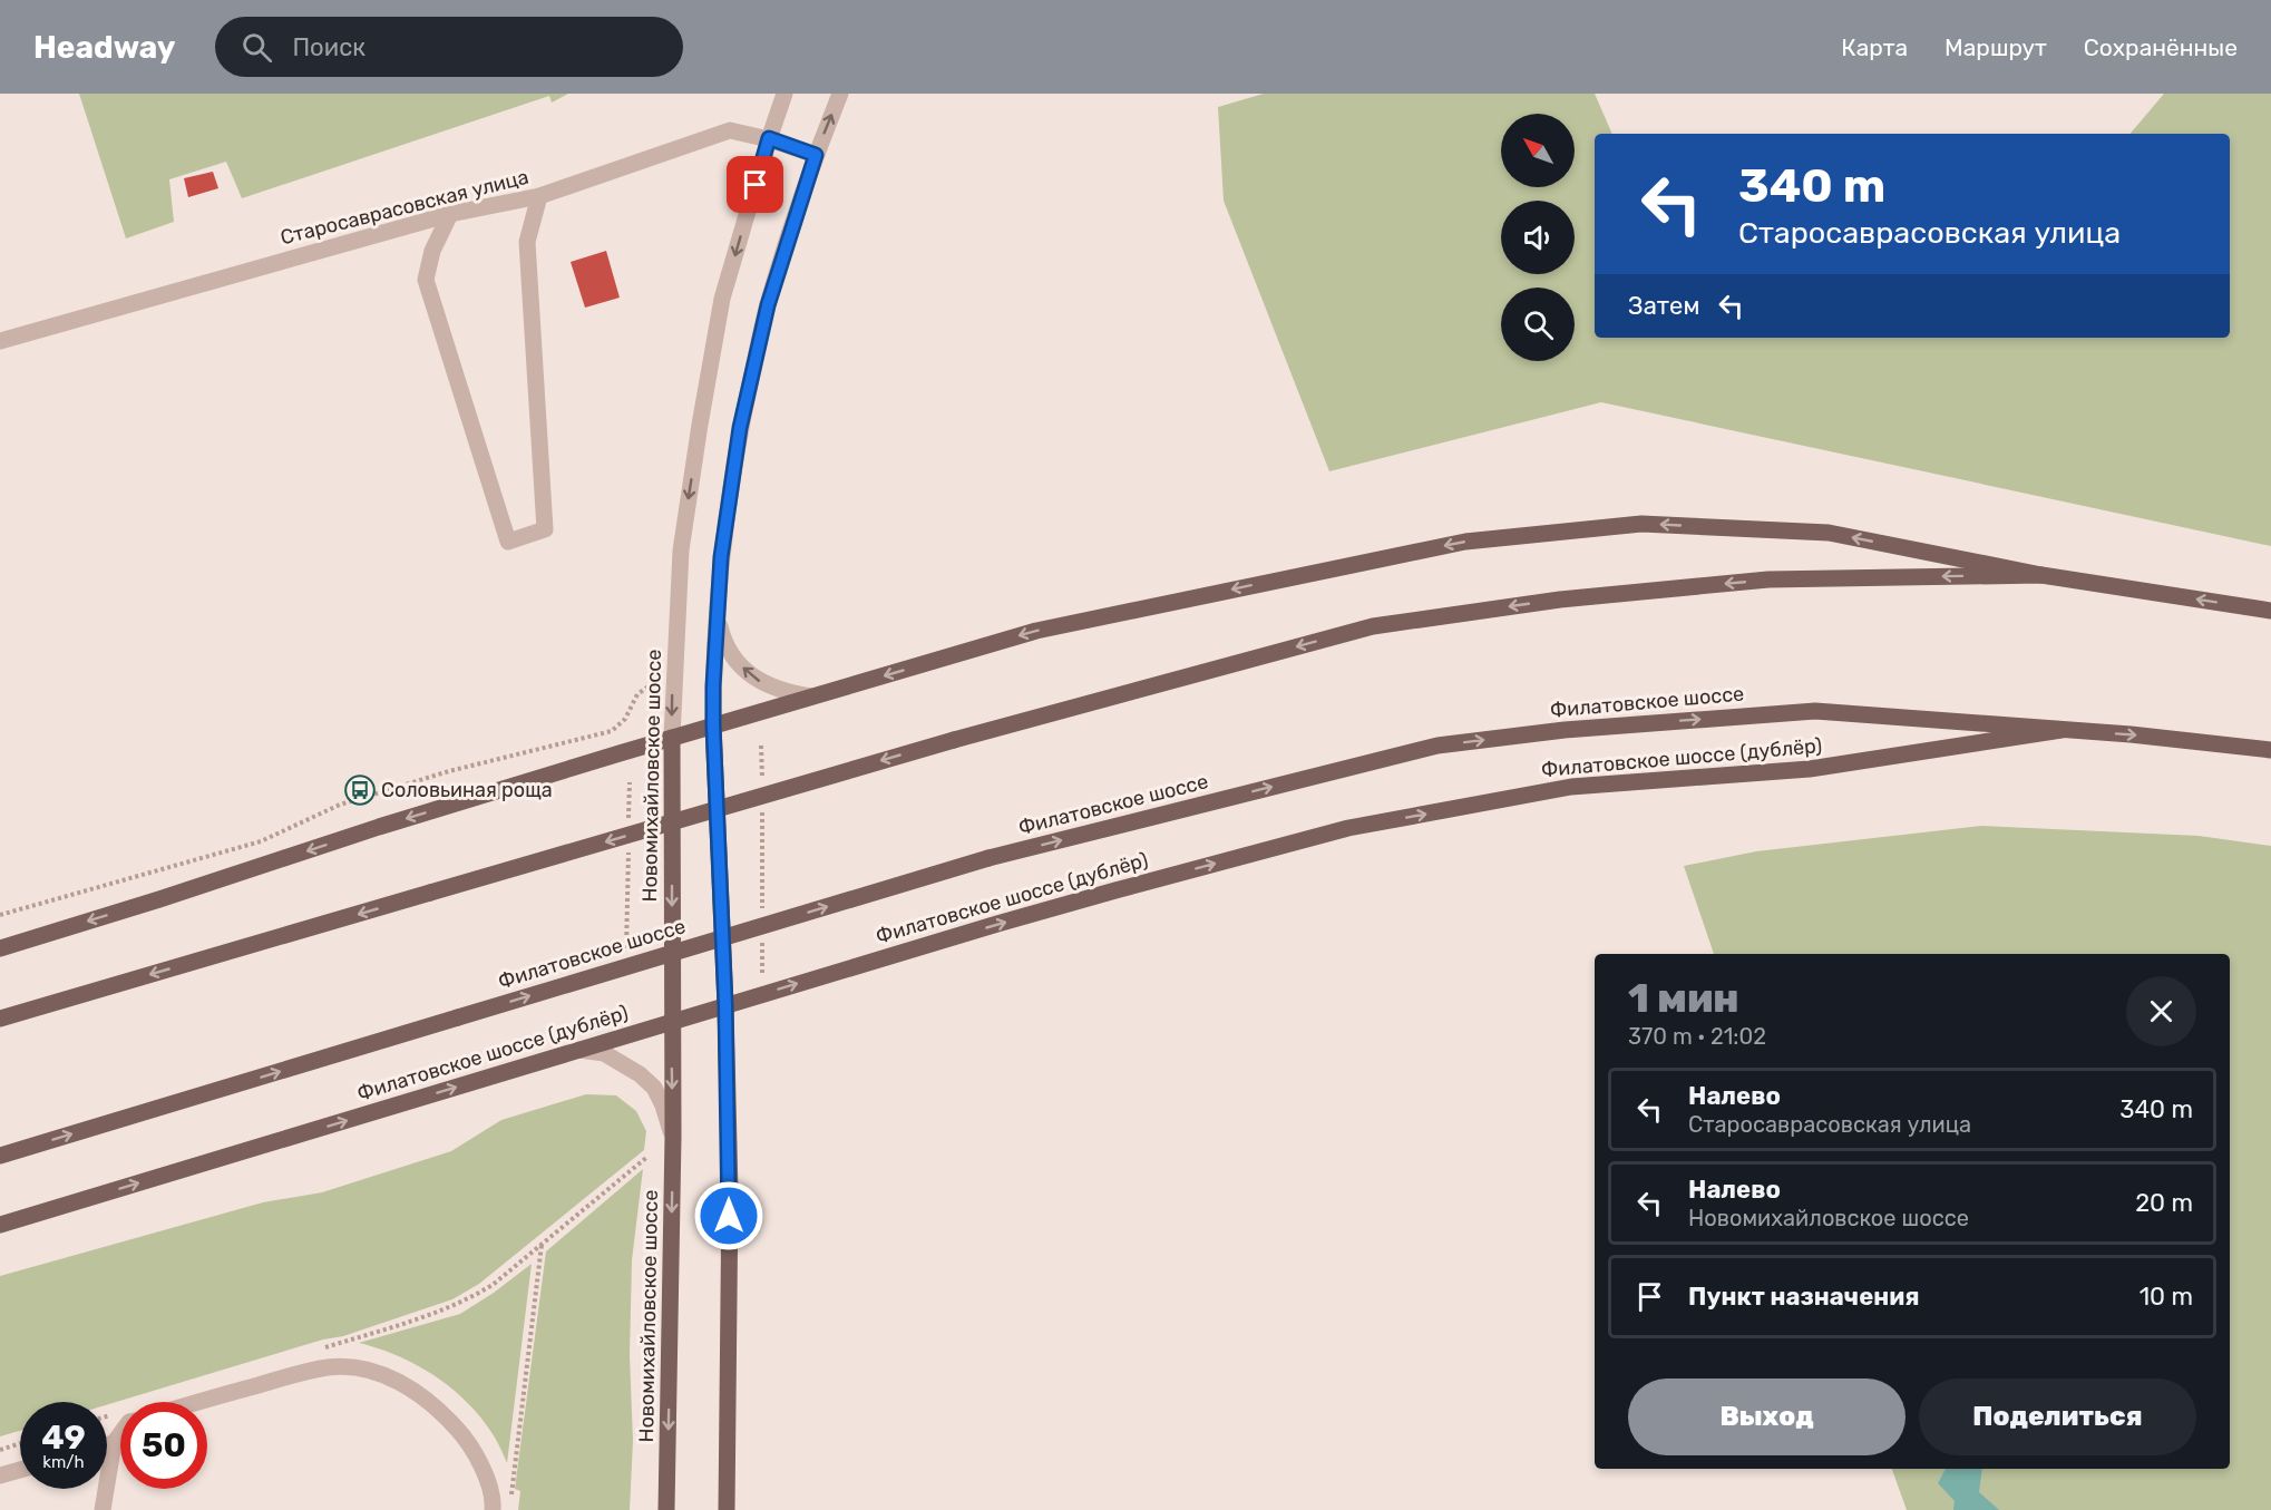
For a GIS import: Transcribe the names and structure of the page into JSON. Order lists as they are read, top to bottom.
{
  "streets": {
    "main road": ["Филатовское шоссе", "Филатовское шоссе (дублёр)", "Новомихайловское шоссе"],
    "street": ["Старосаврасовская улица"]
  },
  "crossings": [
    ["Старосаврасовская улица", "Новомихайловское шоссе"],
    ["Филатовское шоссе", "Филатовское шоссе (дублёр)"],
    ["Филатовское шоссе (дублёр)", "Новомихайловское шоссе"]
  ],
  "one_way": ["Филатовское шоссе (дублёр)"],
  "places": {
    "bus stop": ["Соловьиная роща"]
  },
  "north": "top left",
  "page": {
    "header": "Headway",
    "search": "Поиск",
    "nav": ["Карта", "Маршрут", "Сохранённые"],
    "turn": ["340 m", "Старосаврасовская улица"],
    "then": "Затем",
    "heading": ["1 мин", "370 m · 21:02"],
    "list": [
      {
        "name": "Налево",
        "note": "Старосаврасовская улица",
        "value": "340 m"
      },
      {
        "name": "Налево",
        "note": "Новомихайловское шоссе",
        "value": "20 m"
      },
      {
        "name": "Пункт назначения",
        "value": "10 m"
      }
    ],
    "buttons": ["Выход", "Поделиться"],
    "speed": "49 km/h",
    "limit": "50"
  }
}
